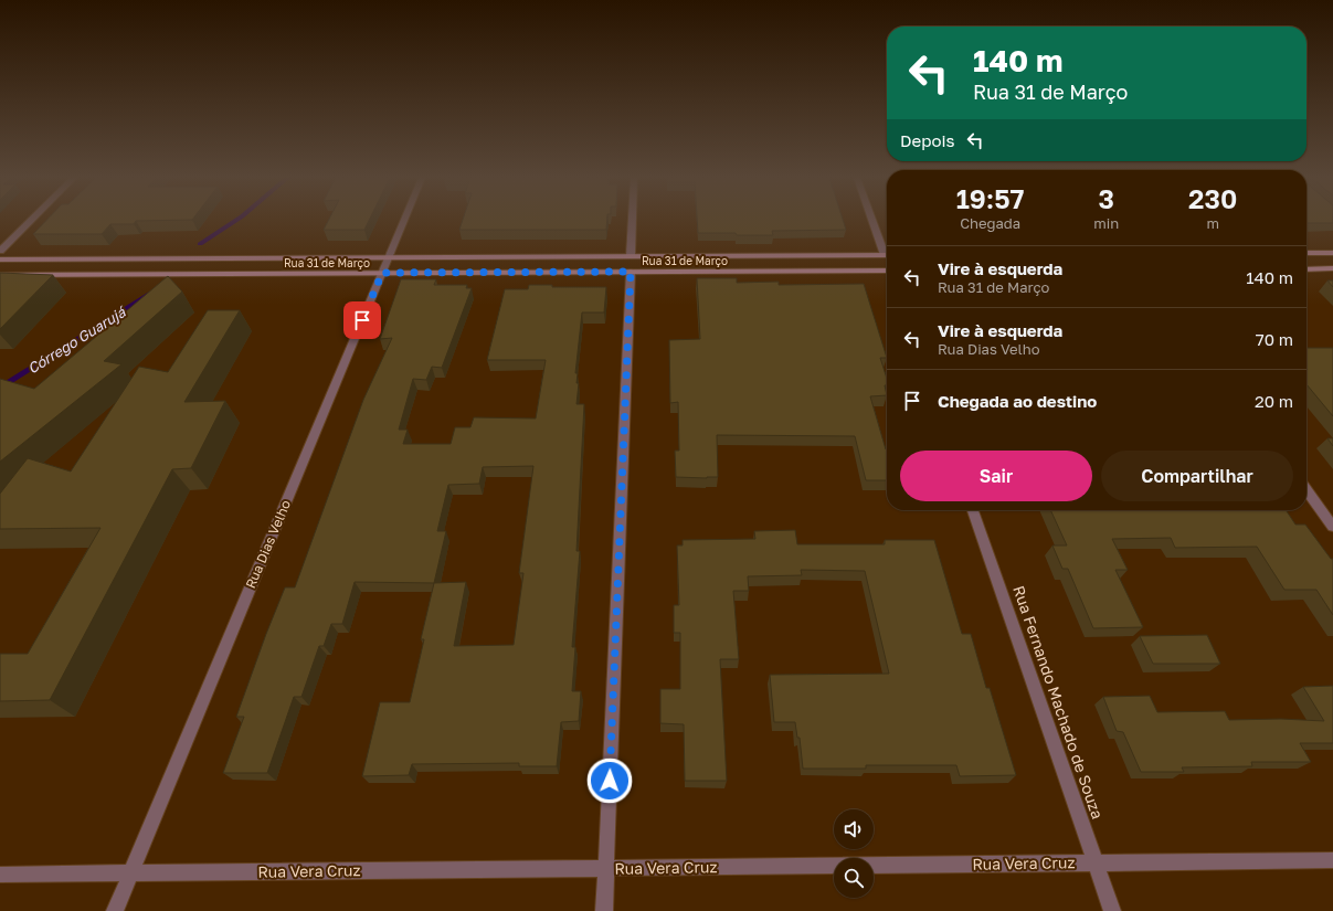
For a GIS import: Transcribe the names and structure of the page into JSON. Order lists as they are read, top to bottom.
{
  "streets": {
    "main road": ["Rua 31 de Março"],
    "street": ["Rua Dias Velho", "Rua Fernando Machado de Souza", "Rua Vera Cruz"]
  },
  "crossings": [
    ["Rua 31 de Março", "Rua Dias Velho"],
    ["Rua Dias Velho", "Rua Vera Cruz"],
    ["Rua Fernando Machado de Souza", "Rua Vera Cruz"]
  ],
  "water": ["Córrego Guarujá"],
  "page": {
    "turn": ["140 m", "Rua 31 de Março"],
    "then": "Depois",
    "eta": [
      "19:57",
      "Chegada",
      "3",
      "min",
      "230",
      "m"
    ],
    "list": [
      {
        "name": "Vire à esquerda",
        "note": "Rua 31 de Março",
        "value": "140 m"
      },
      {
        "name": "Vire à esquerda",
        "note": "Rua Dias Velho",
        "value": "70 m"
      },
      {
        "name": "Chegada ao destino",
        "value": "20 m"
      }
    ],
    "buttons": ["Sair", "Compartilhar"]
  }
}
